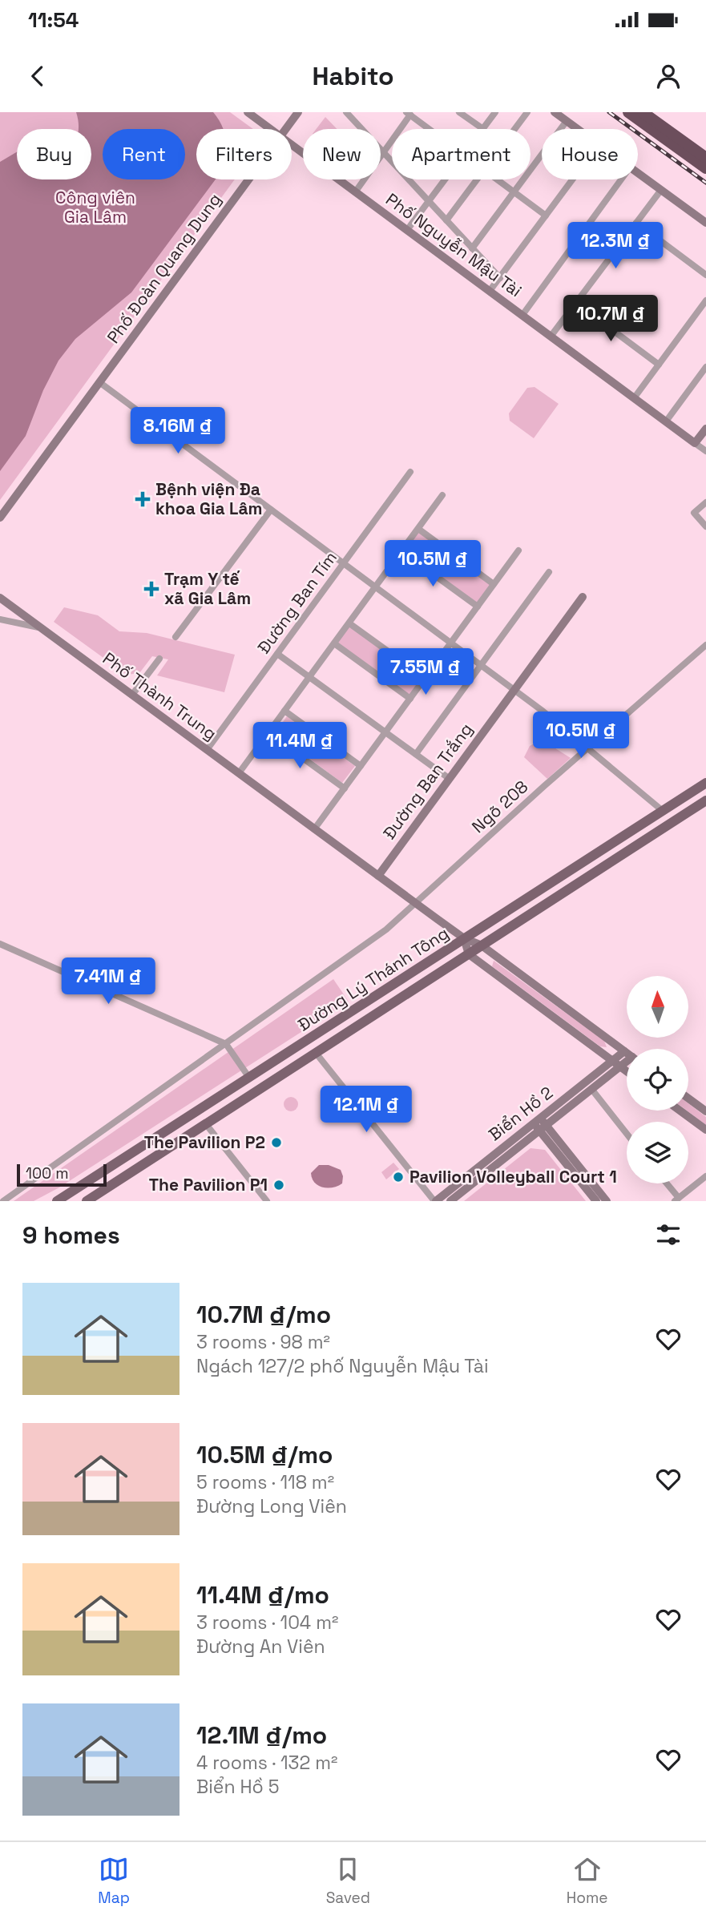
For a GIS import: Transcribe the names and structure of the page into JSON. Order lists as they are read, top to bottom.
{
  "streets": {
    "main road": ["Đường Lý Thánh Tông"],
    "street": [
      "Phố Nguyễn Mậu Tài",
      "Phố Đoàn Quang Dung",
      "Đường Ban Tím",
      "Phố Thành Trung",
      "Đường Ban Trắng",
      "Ngõ 208",
      "Biển Hồ 2"
    ]
  },
  "crossings": [
    ["Đường Ban Tím", "Phố Thành Trung"],
    ["Phố Thành Trung", "Đường Ban Trắng"],
    ["Phố Thành Trung", "Ngõ 208"],
    ["Phố Thành Trung", "Đường Lý Thánh Tông"]
  ],
  "parks": ["Công viên Gia Lâm"],
  "places": {
    "health": ["Bệnh viện Đa khoa Gia Lâm", "Trạm Y tế xã Gia Lâm"],
    "other": ["The Pavilion P2", "Pavilion Volleyball Court 1", "The Pavilion P1"]
  },
  "scale_bar": "100 m",
  "north": "top",
  "page": {
    "status": "11:54",
    "header": "Habito",
    "chip": [
      "Buy",
      "Rent",
      "Filters",
      "New",
      "Apartment",
      "House"
    ],
    "price": [
      "12.3M ₫",
      "10.7M ₫",
      "8.16M ₫",
      "10.5M ₫",
      "7.55M ₫",
      "10.5M ₫",
      "11.4M ₫",
      "7.41M ₫",
      "12.1M ₫"
    ],
    "scale": "100 m",
    "heading": "9 homes",
    "list": [
      {
        "name": "10.7M ₫/mo",
        "note": "3 rooms · 98 m² · Ngách 127/2 phố Nguyễn Mậu Tài"
      },
      {
        "name": "10.5M ₫/mo",
        "note": "5 rooms · 118 m² · Đường Long Viên"
      },
      {
        "name": "11.4M ₫/mo",
        "note": "3 rooms · 104 m² · Đường An Viên"
      },
      {
        "name": "12.1M ₫/mo",
        "note": "4 rooms · 132 m² · Biển Hồ 5"
      }
    ],
    "tabs": ["Map", "Saved", "Home"]
  }
}
